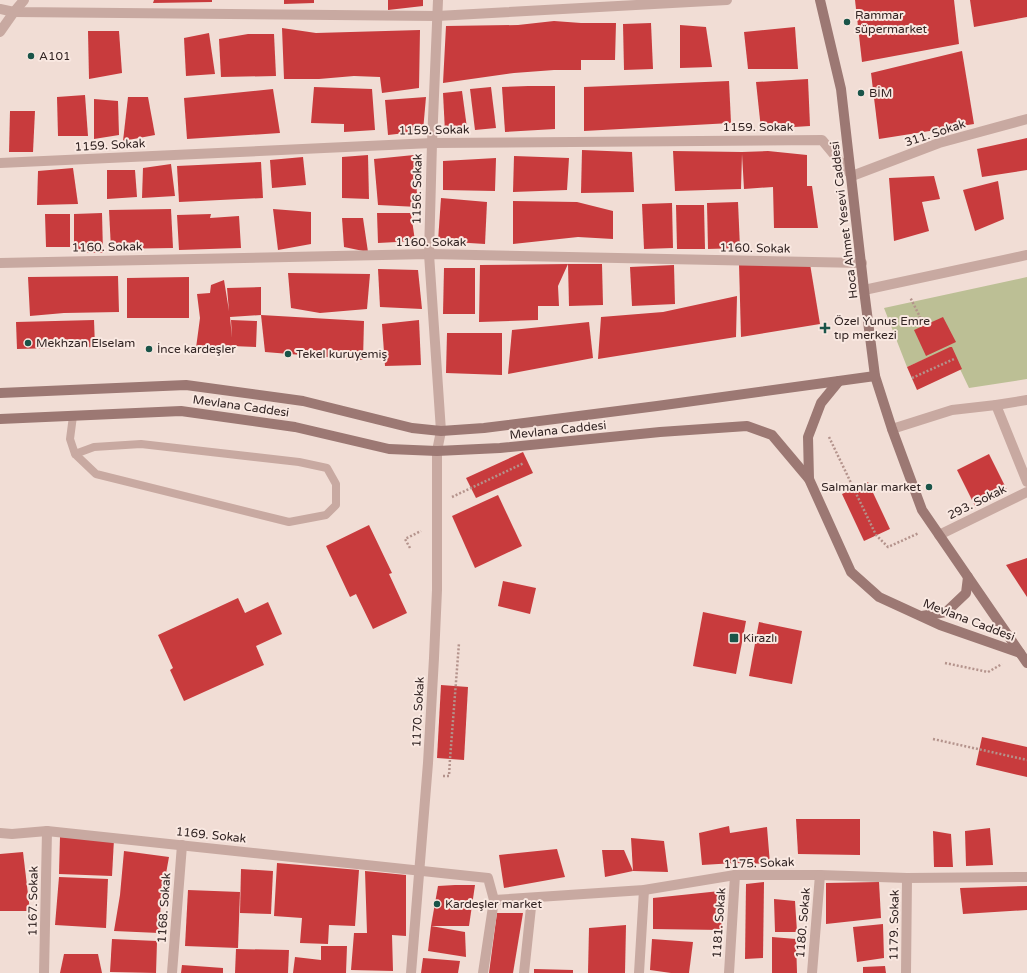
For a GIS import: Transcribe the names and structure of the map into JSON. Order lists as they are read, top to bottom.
{
  "streets": {
    "main road": ["Hoca Ahmet Yesevi Caddesi", "Mevlana Caddesi"],
    "street": [
      "1159. Sokak",
      "311. Sokak",
      "1156. Sokak",
      "1160. Sokak",
      "293. Sokak",
      "1170. Sokak",
      "1169. Sokak",
      "1175. Sokak",
      "1167. Sokak",
      "1168. Sokak",
      "1181. Sokak",
      "1180. Sokak",
      "1179. Sokak"
    ]
  },
  "crossings": [
    ["1159. Sokak", "311. Sokak"],
    ["1159. Sokak", "1156. Sokak"],
    ["1159. Sokak", "Hoca Ahmet Yesevi Caddesi"],
    ["311. Sokak", "Hoca Ahmet Yesevi Caddesi"],
    ["1156. Sokak", "1160. Sokak"],
    ["1156. Sokak", "Mevlana Caddesi"],
    ["1156. Sokak", "1170. Sokak"],
    ["Hoca Ahmet Yesevi Caddesi", "1160. Sokak"],
    ["Hoca Ahmet Yesevi Caddesi", "Mevlana Caddesi"],
    ["Hoca Ahmet Yesevi Caddesi", "293. Sokak"],
    ["Mevlana Caddesi", "1170. Sokak"],
    ["1170. Sokak", "1169. Sokak"],
    ["1169. Sokak", "1175. Sokak"],
    ["1169. Sokak", "1167. Sokak"],
    ["1169. Sokak", "1168. Sokak"],
    ["1175. Sokak", "1181. Sokak"],
    ["1175. Sokak", "1180. Sokak"],
    ["1175. Sokak", "1179. Sokak"]
  ],
  "places": {
    "other": [
      "Rammar süpermarket",
      "A101",
      "BİM",
      "Mekhzan Elselam",
      "İnce kardeşler",
      "Tekel kuruyemiş",
      "Salmanlar market",
      "Kardeşler market"
    ],
    "health": ["Özel Yunus Emre tıp merkezi"],
    "transit": ["Kirazlı"]
  }
}
